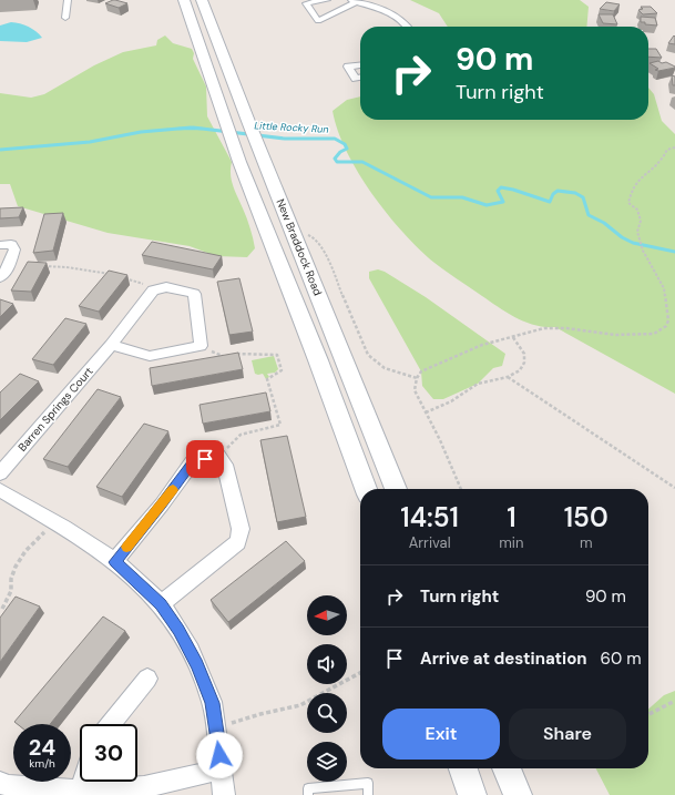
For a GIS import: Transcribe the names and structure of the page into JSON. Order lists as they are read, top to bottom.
{
  "streets": {
    "main road": ["New Braddock Road"],
    "street": ["Barren Springs Court"]
  },
  "water": ["Little Rocky Run"],
  "north": "left",
  "page": {
    "turn": ["90 m", "Turn right"],
    "eta": [
      "14:51",
      "Arrival",
      "1",
      "min",
      "150",
      "m"
    ],
    "list": [
      {
        "name": "Turn right",
        "value": "90 m"
      },
      {
        "name": "Arrive at destination",
        "value": "60 m"
      }
    ],
    "buttons": ["Exit", "Share"],
    "speed": "24 km/h",
    "limit": "30"
  }
}
